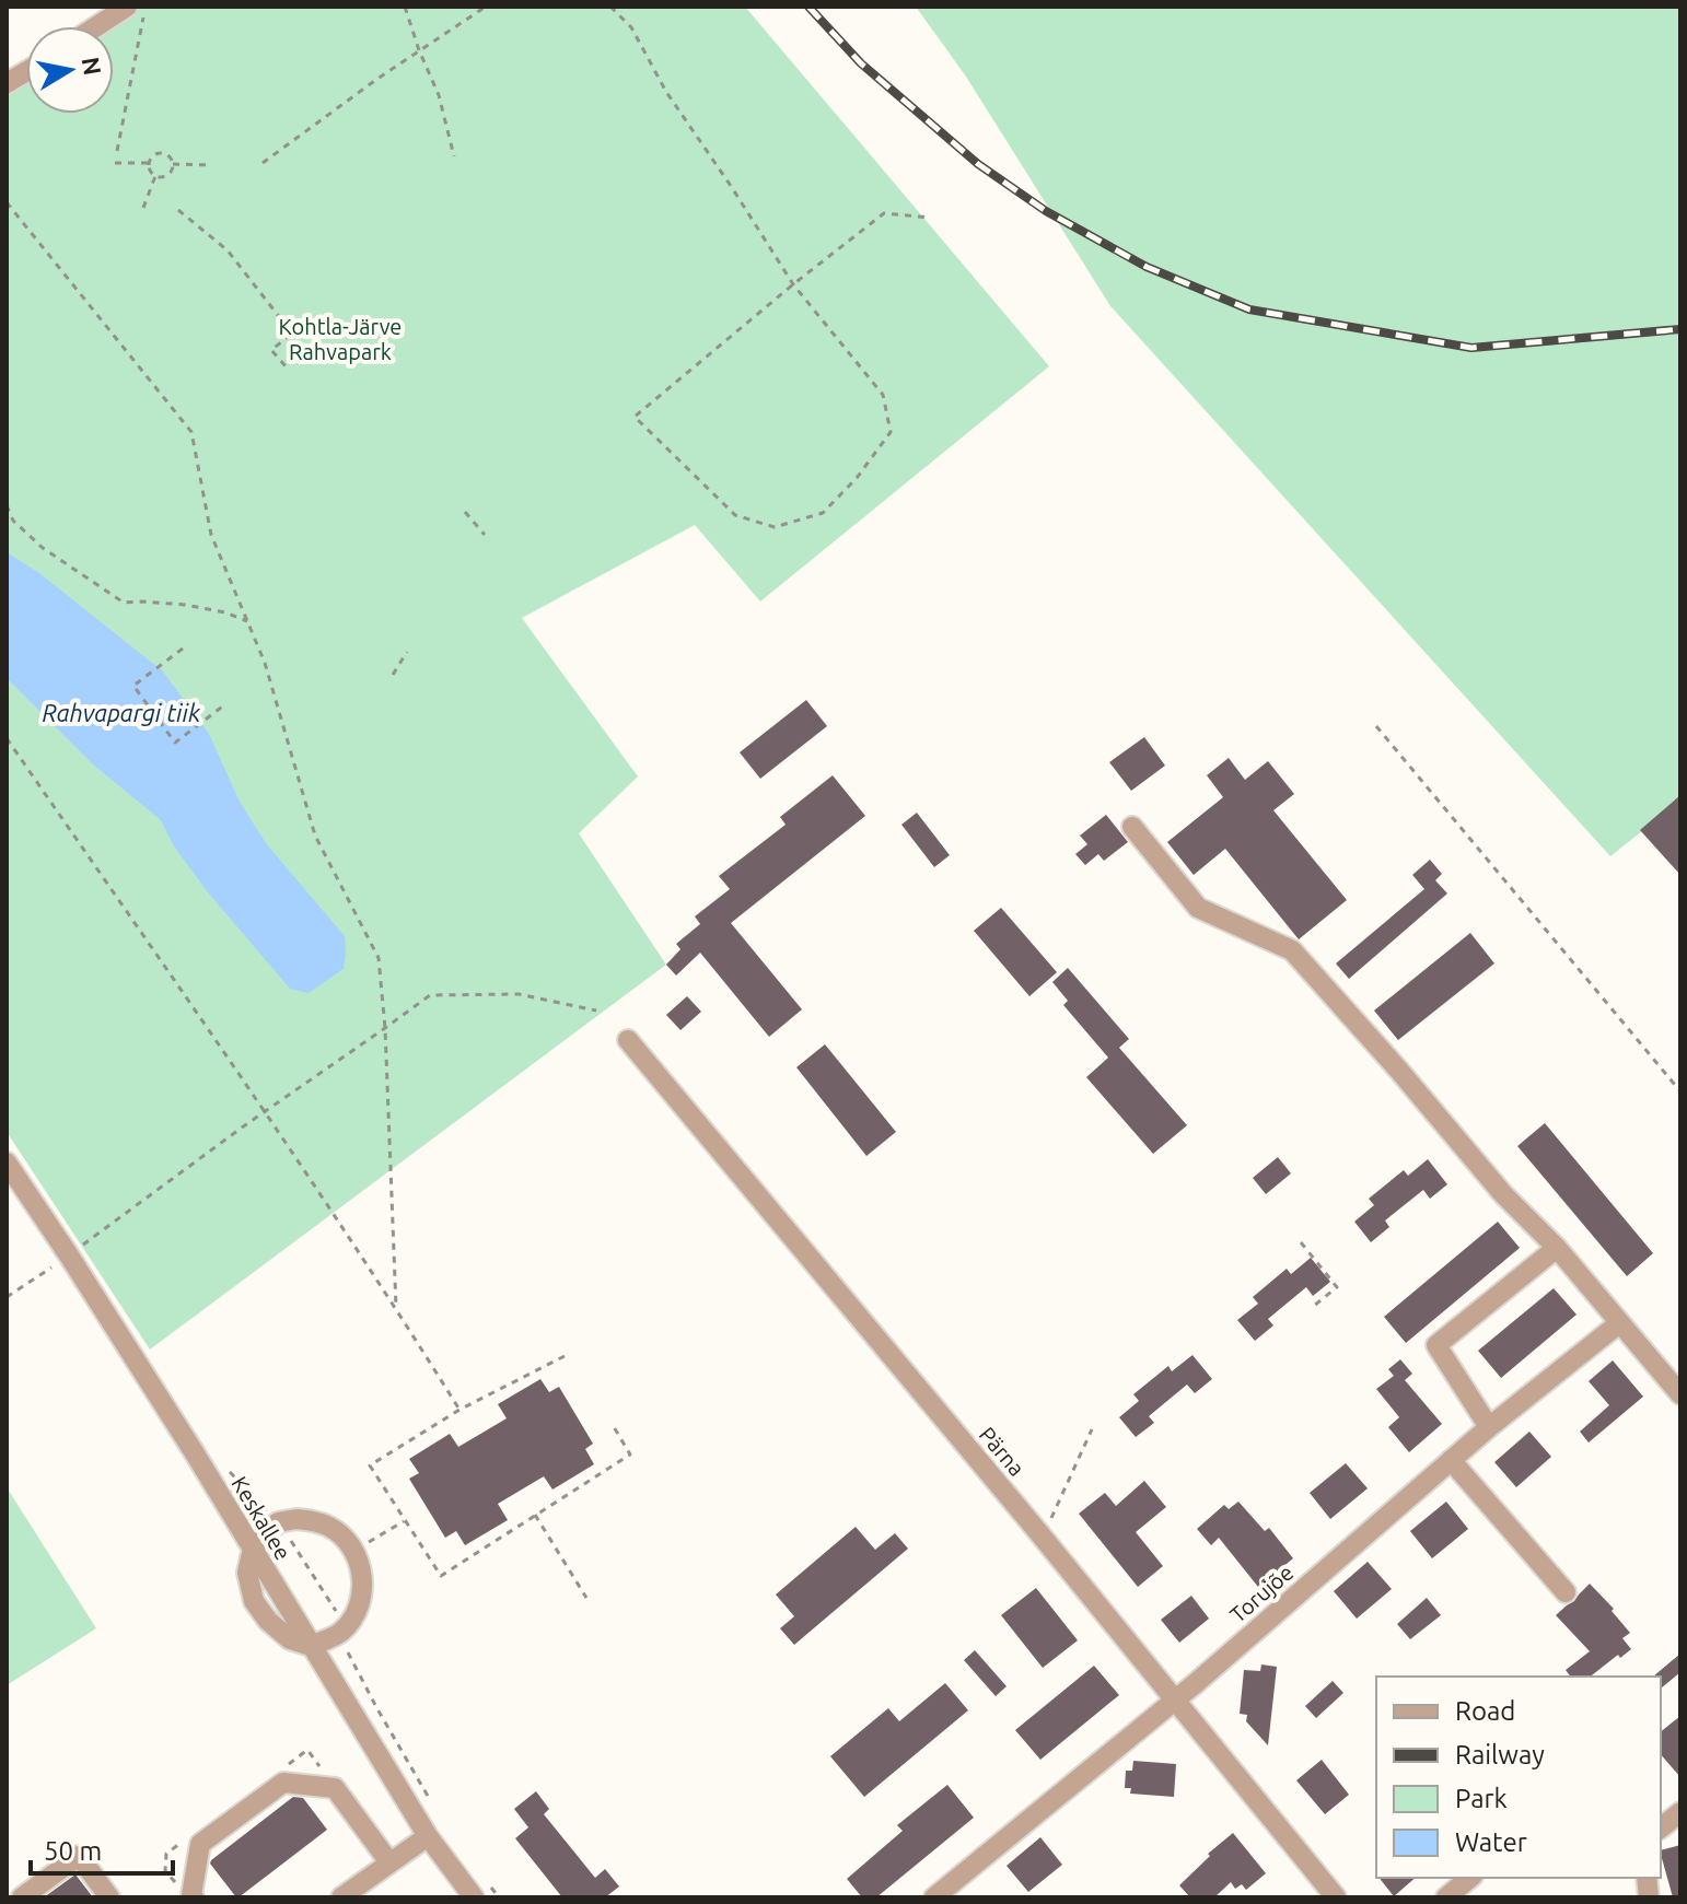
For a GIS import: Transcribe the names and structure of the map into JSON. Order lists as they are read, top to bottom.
{
  "streets": {
    "street": ["Pärna", "Keskallee", "Torujõe"]
  },
  "crossings": [
    ["Pärna", "Torujõe"]
  ],
  "water": ["Rahvapargi tiik"],
  "parks": ["Kohtla-Järve Rahvapark"],
  "legend": [
    "Road",
    "Railway",
    "Park",
    "Water"
  ],
  "scale_bar": "50 m",
  "north": "right"
}
